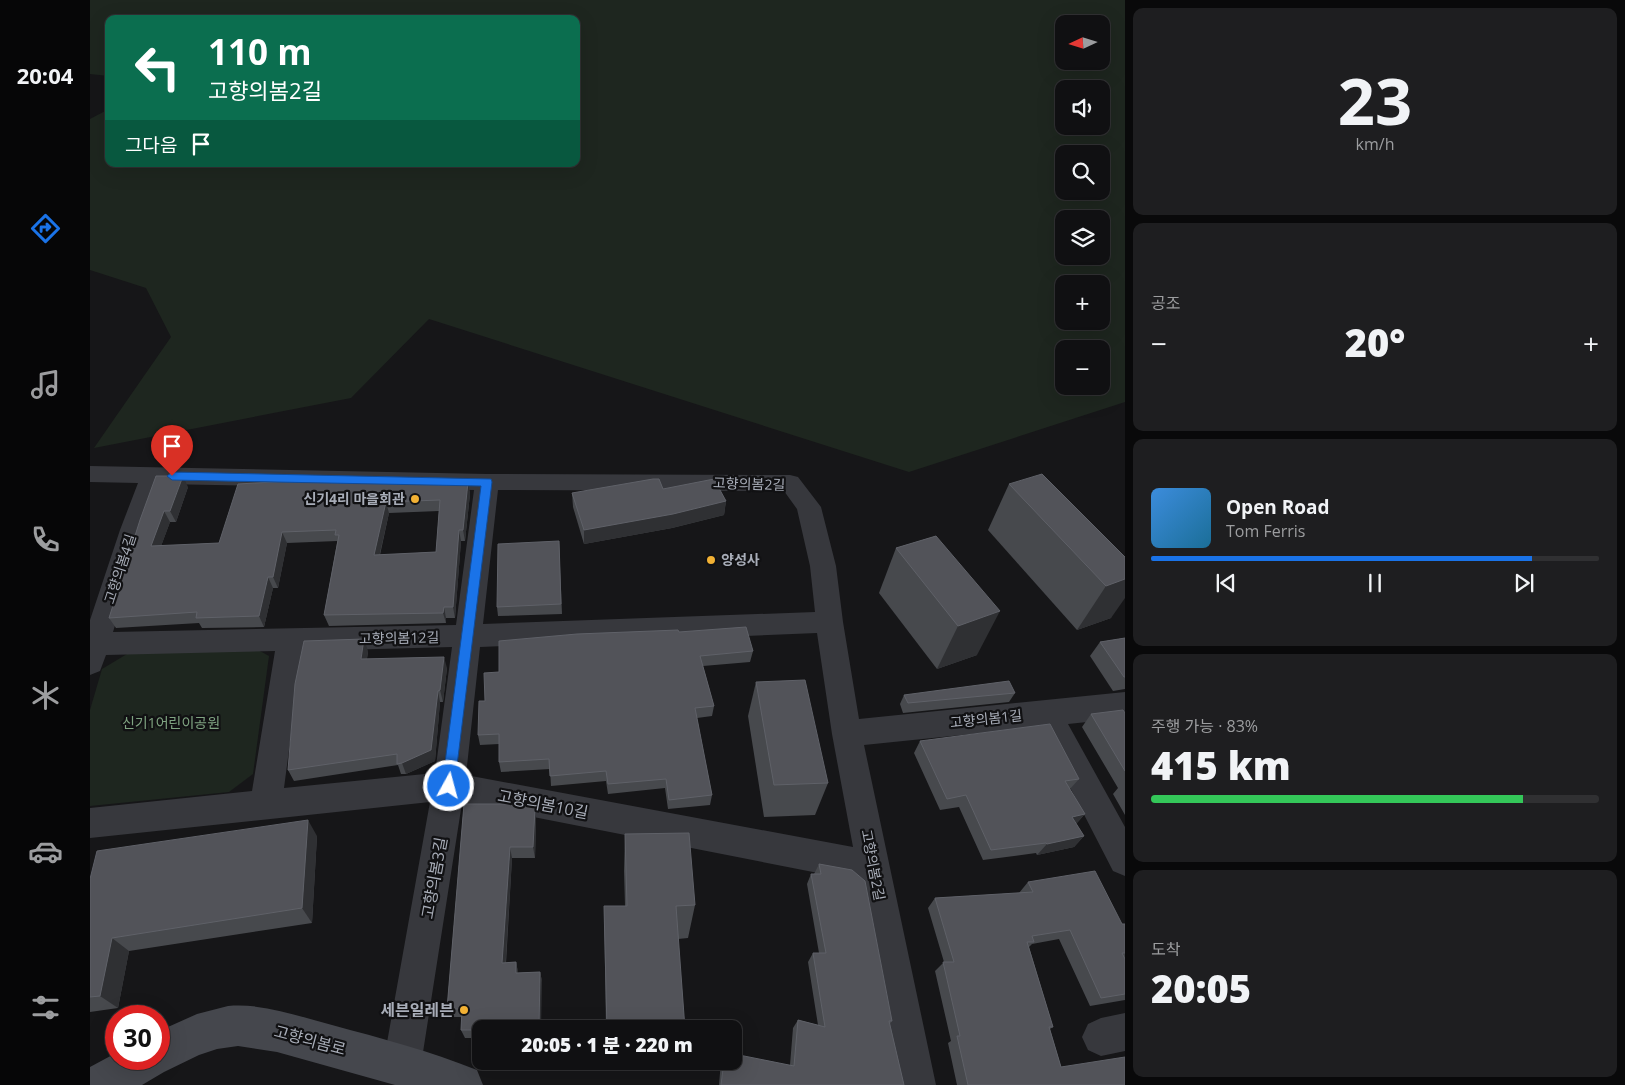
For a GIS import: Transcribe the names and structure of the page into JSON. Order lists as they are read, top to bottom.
{
  "streets": {
    "street": [
      "고향의봄2길",
      "고향의봄4길",
      "고향의봄12길",
      "고향의봄1길",
      "고향의봄10길",
      "고향의봄3길",
      "고향의봄로"
    ]
  },
  "crossings": [
    ["고향의봄2길", "고향의봄4길"],
    ["고향의봄2길", "고향의봄12길"],
    ["고향의봄2길", "고향의봄1길"],
    ["고향의봄2길", "고향의봄10길"],
    ["고향의봄2길", "고향의봄3길"],
    ["고향의봄4길", "고향의봄12길"],
    ["고향의봄12길", "고향의봄3길"],
    ["고향의봄10길", "고향의봄3길"],
    ["고향의봄3길", "고향의봄로"]
  ],
  "parks": ["신기1어린이공원"],
  "places": ["신기4리 마을회관", "양성사", "세븐일레븐"],
  "north": "left",
  "page": {
    "tabs": "20:04",
    "tile": [
      ["23", "km/h"],
      "공조",
      ["주행 가능 · 83%", "415 km"],
      ["도착", "20:05"]
    ],
    "map_buttons": ["+", "−"],
    "turn": ["110 m", "고향의봄2길"],
    "then": "그다음",
    "heat": ["−", "20°", "+"],
    "song": ["Open Road", "Tom Ferris"],
    "limit": "30",
    "trip": "20:05 · 1 분 · 220 m"
  }
}
